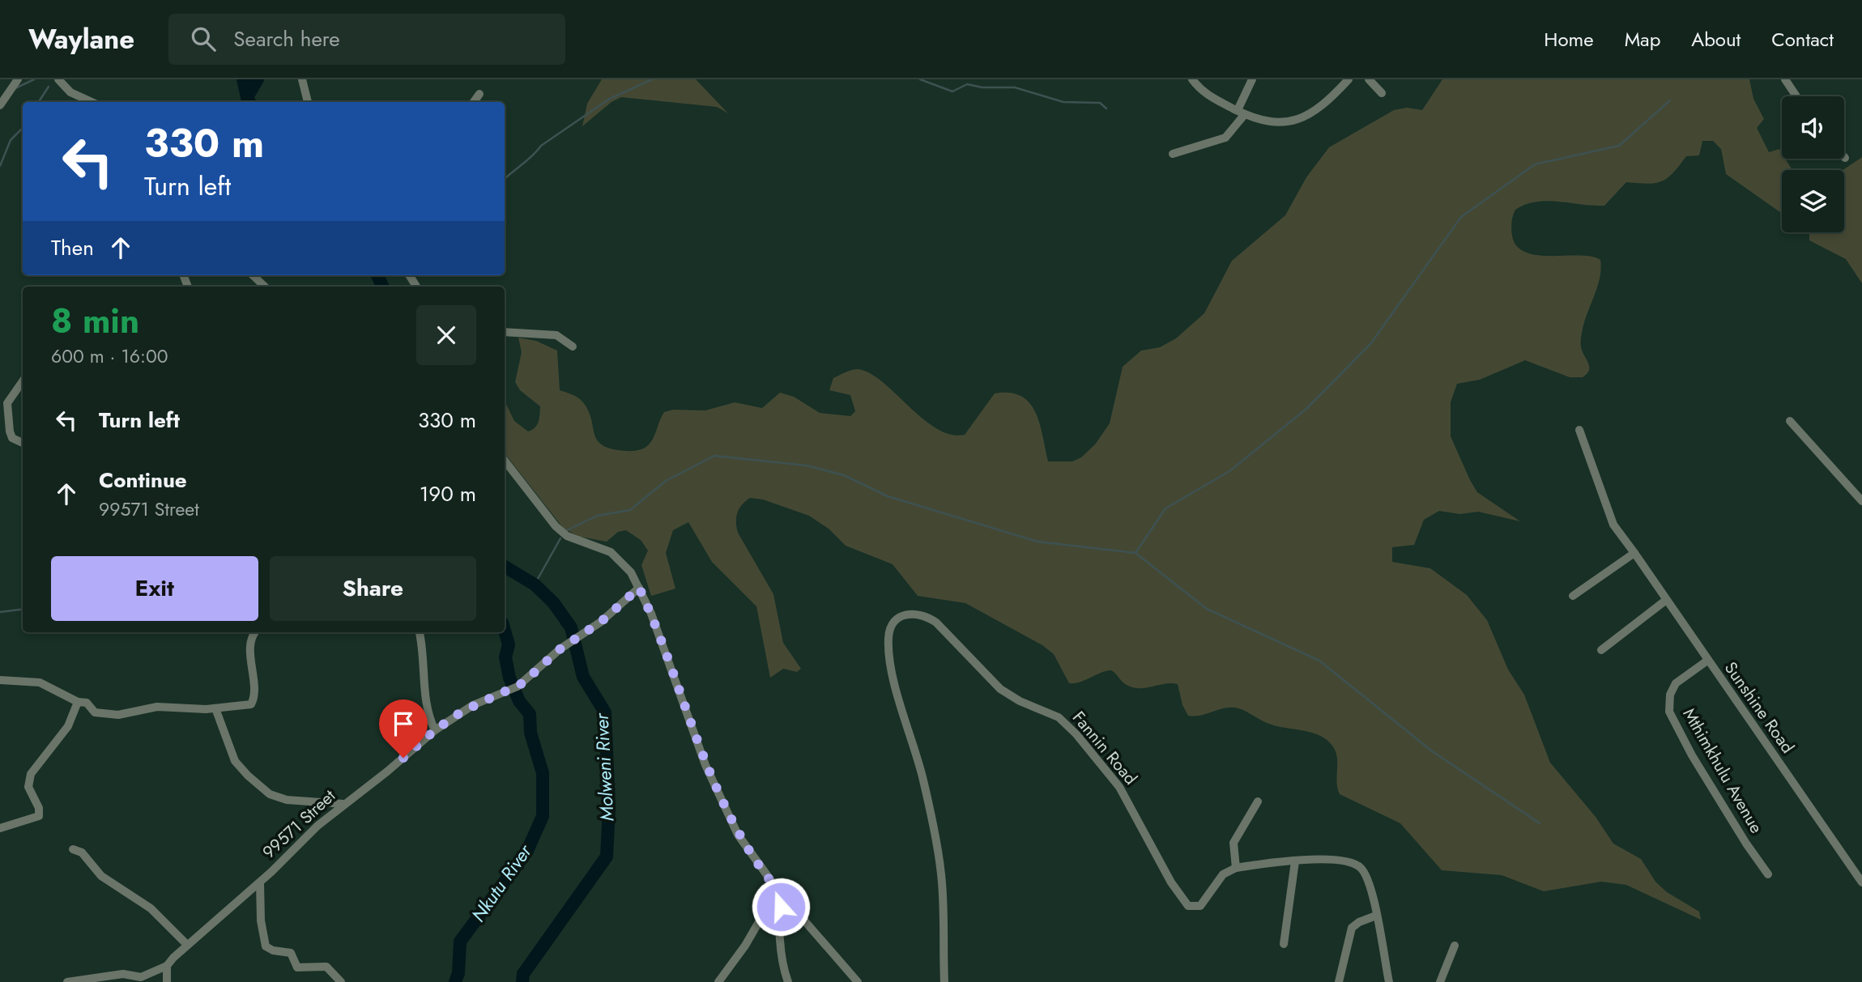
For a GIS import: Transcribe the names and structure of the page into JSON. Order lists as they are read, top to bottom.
{
  "streets": {
    "street": [
      "Sunshine Road",
      "Fannin Road",
      "Mthimkhulu Avenue",
      "99571 Street"
    ]
  },
  "crossings": [
    ["Sunshine Road", "Mthimkhulu Avenue"]
  ],
  "water": ["Molweni River", "Nkutu River"],
  "page": {
    "header": "Waylane",
    "search": "Search here",
    "nav": [
      "Home",
      "Map",
      "About",
      "Contact"
    ],
    "turn": ["330 m", "Turn left"],
    "then": "Then",
    "heading": ["8 min", "600 m · 16:00"],
    "list": [
      {
        "name": "Turn left",
        "value": "330 m"
      },
      {
        "name": "Continue",
        "note": "99571 Street",
        "value": "190 m"
      }
    ],
    "buttons": ["Exit", "Share"]
  }
}
